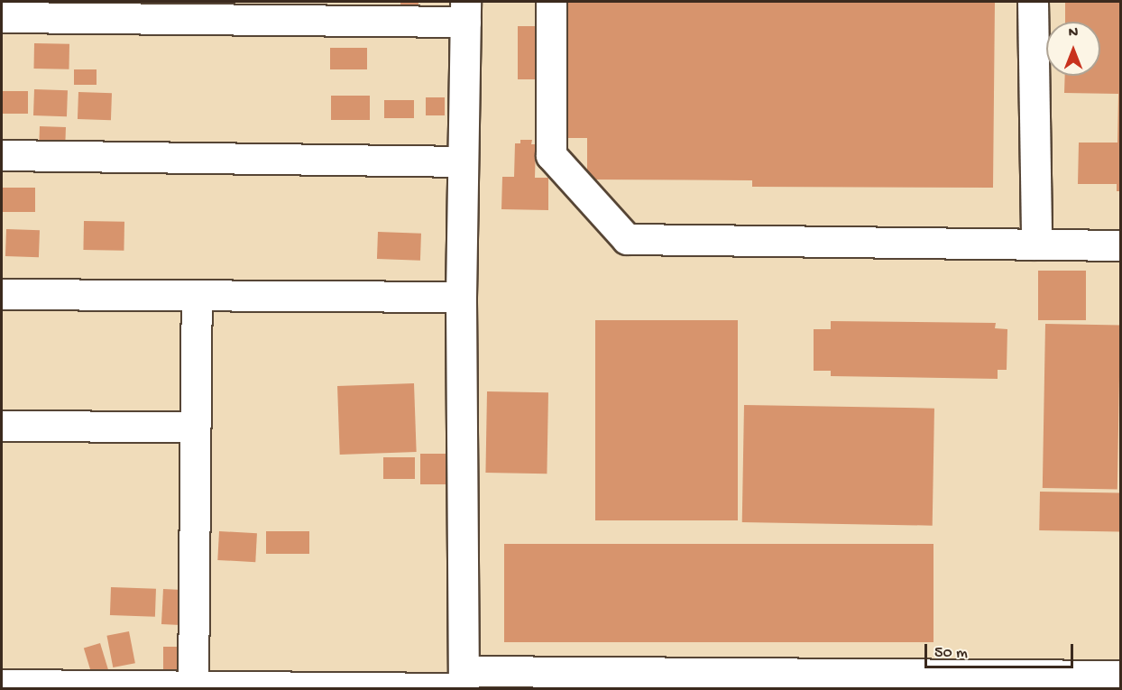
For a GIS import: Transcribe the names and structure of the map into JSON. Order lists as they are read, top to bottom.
{
  "scale_bar": "50 m",
  "north": "top"
}
